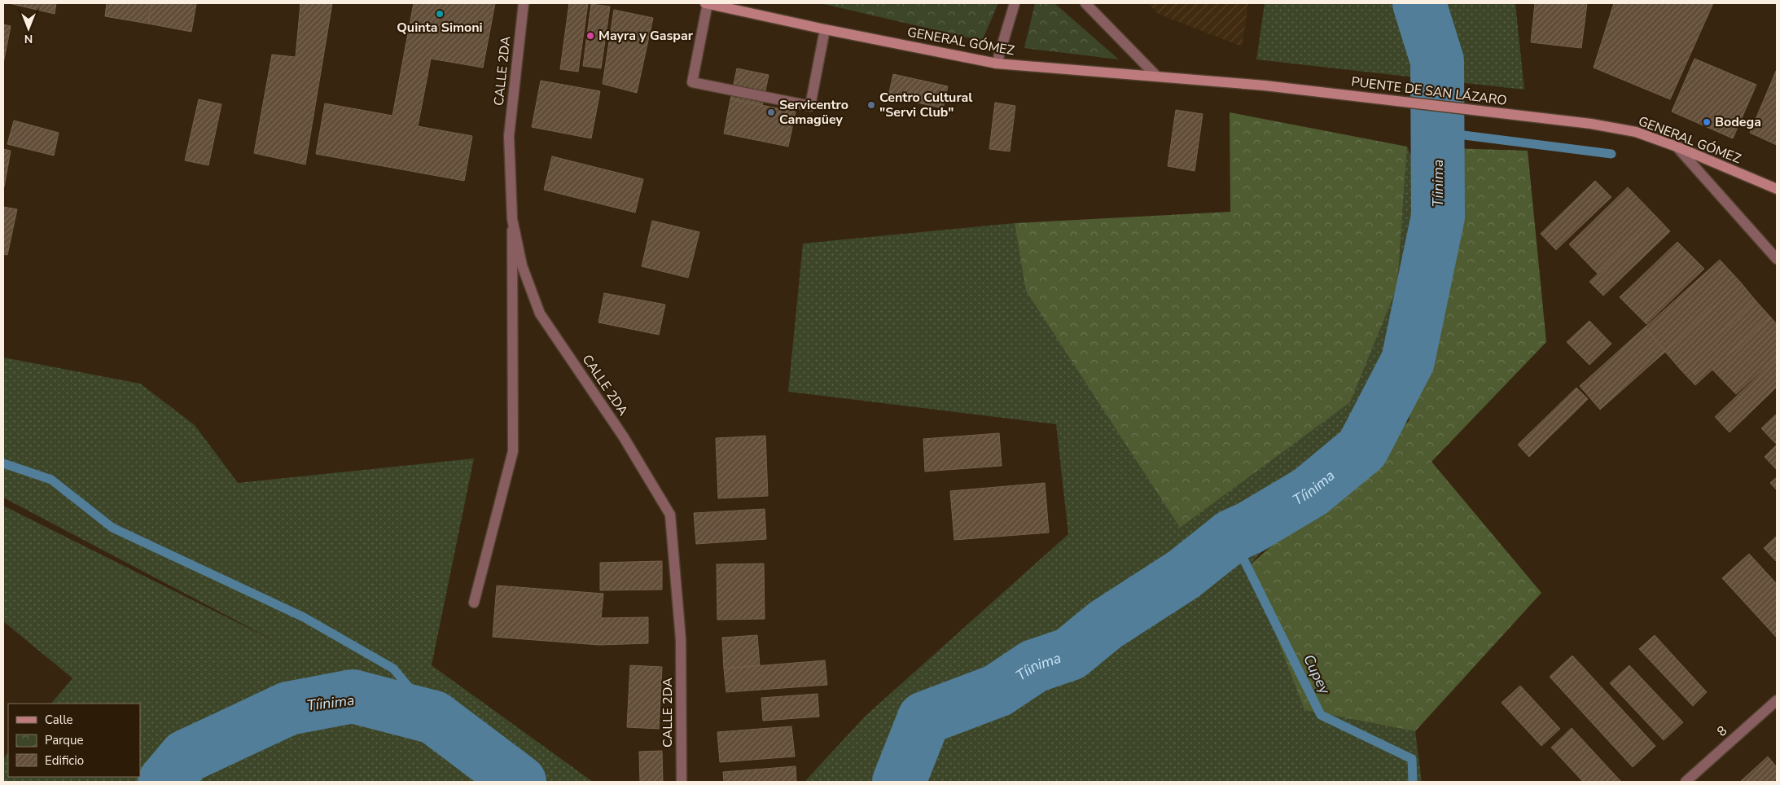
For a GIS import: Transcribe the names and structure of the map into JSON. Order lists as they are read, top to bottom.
{
  "streets": {
    "main road": ["GENERAL GÓMEZ", "PUENTE DE SAN LÁZARO"],
    "street": ["CALLE 2DA", "8"]
  },
  "crossings": [
    ["GENERAL GÓMEZ", "PUENTE DE SAN LÁZARO"]
  ],
  "water": ["Tíinima", "Cupey"],
  "places": [
    "Quinta Simoni",
    "Mayra y Gaspar",
    "Centro Cultural \"Servi Club\"",
    "Servicentro Camagüey",
    "Bodega"
  ],
  "legend": ["Calle", "Parque", "Edificio"],
  "north": "bottom"
}
